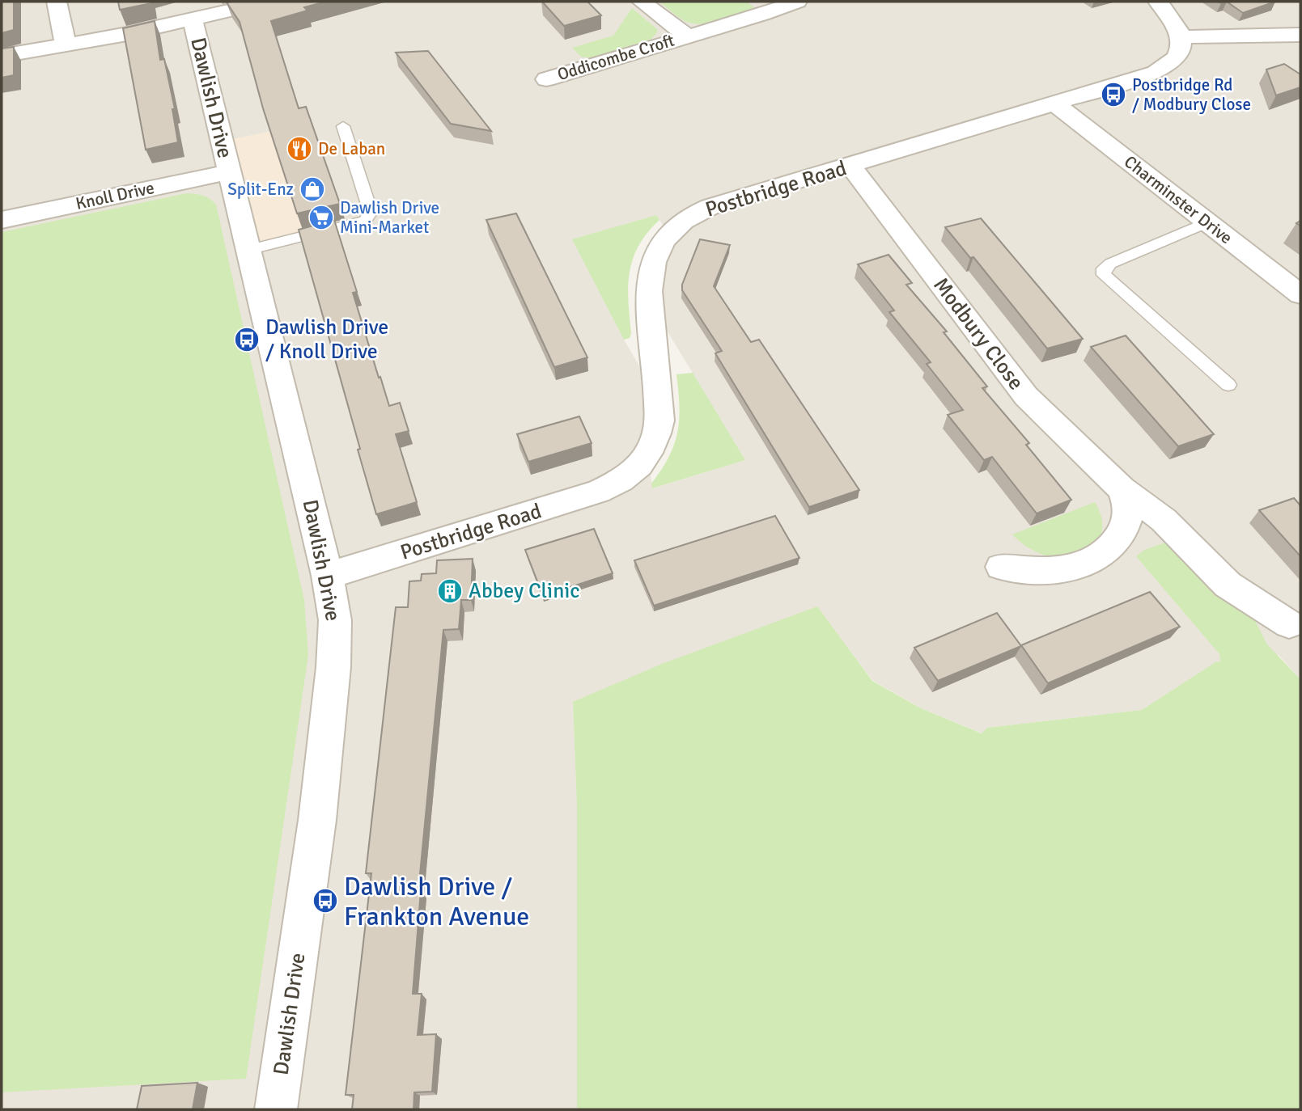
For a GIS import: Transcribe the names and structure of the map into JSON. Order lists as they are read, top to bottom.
{
  "streets": {
    "street": [
      "Oddicombe Croft",
      "Dawlish Drive",
      "Postbridge Road",
      "Knoll Drive",
      "Charminster Drive",
      "Modbury Close"
    ]
  },
  "crossings": [
    ["Dawlish Drive", "Postbridge Road"],
    ["Dawlish Drive", "Knoll Drive"],
    ["Postbridge Road", "Charminster Drive"],
    ["Postbridge Road", "Modbury Close"]
  ],
  "places": {
    "bus stop": ["Postbridge Rd / Modbury Close", "Dawlish Drive / Knoll Drive", "Dawlish Drive / Frankton Avenue"],
    "restaurant": ["De Laban"],
    "shop": ["Split-Enz"],
    "supermarket": ["Dawlish Drive Mini-Market"],
    "building": ["Abbey Clinic"]
  }
}
